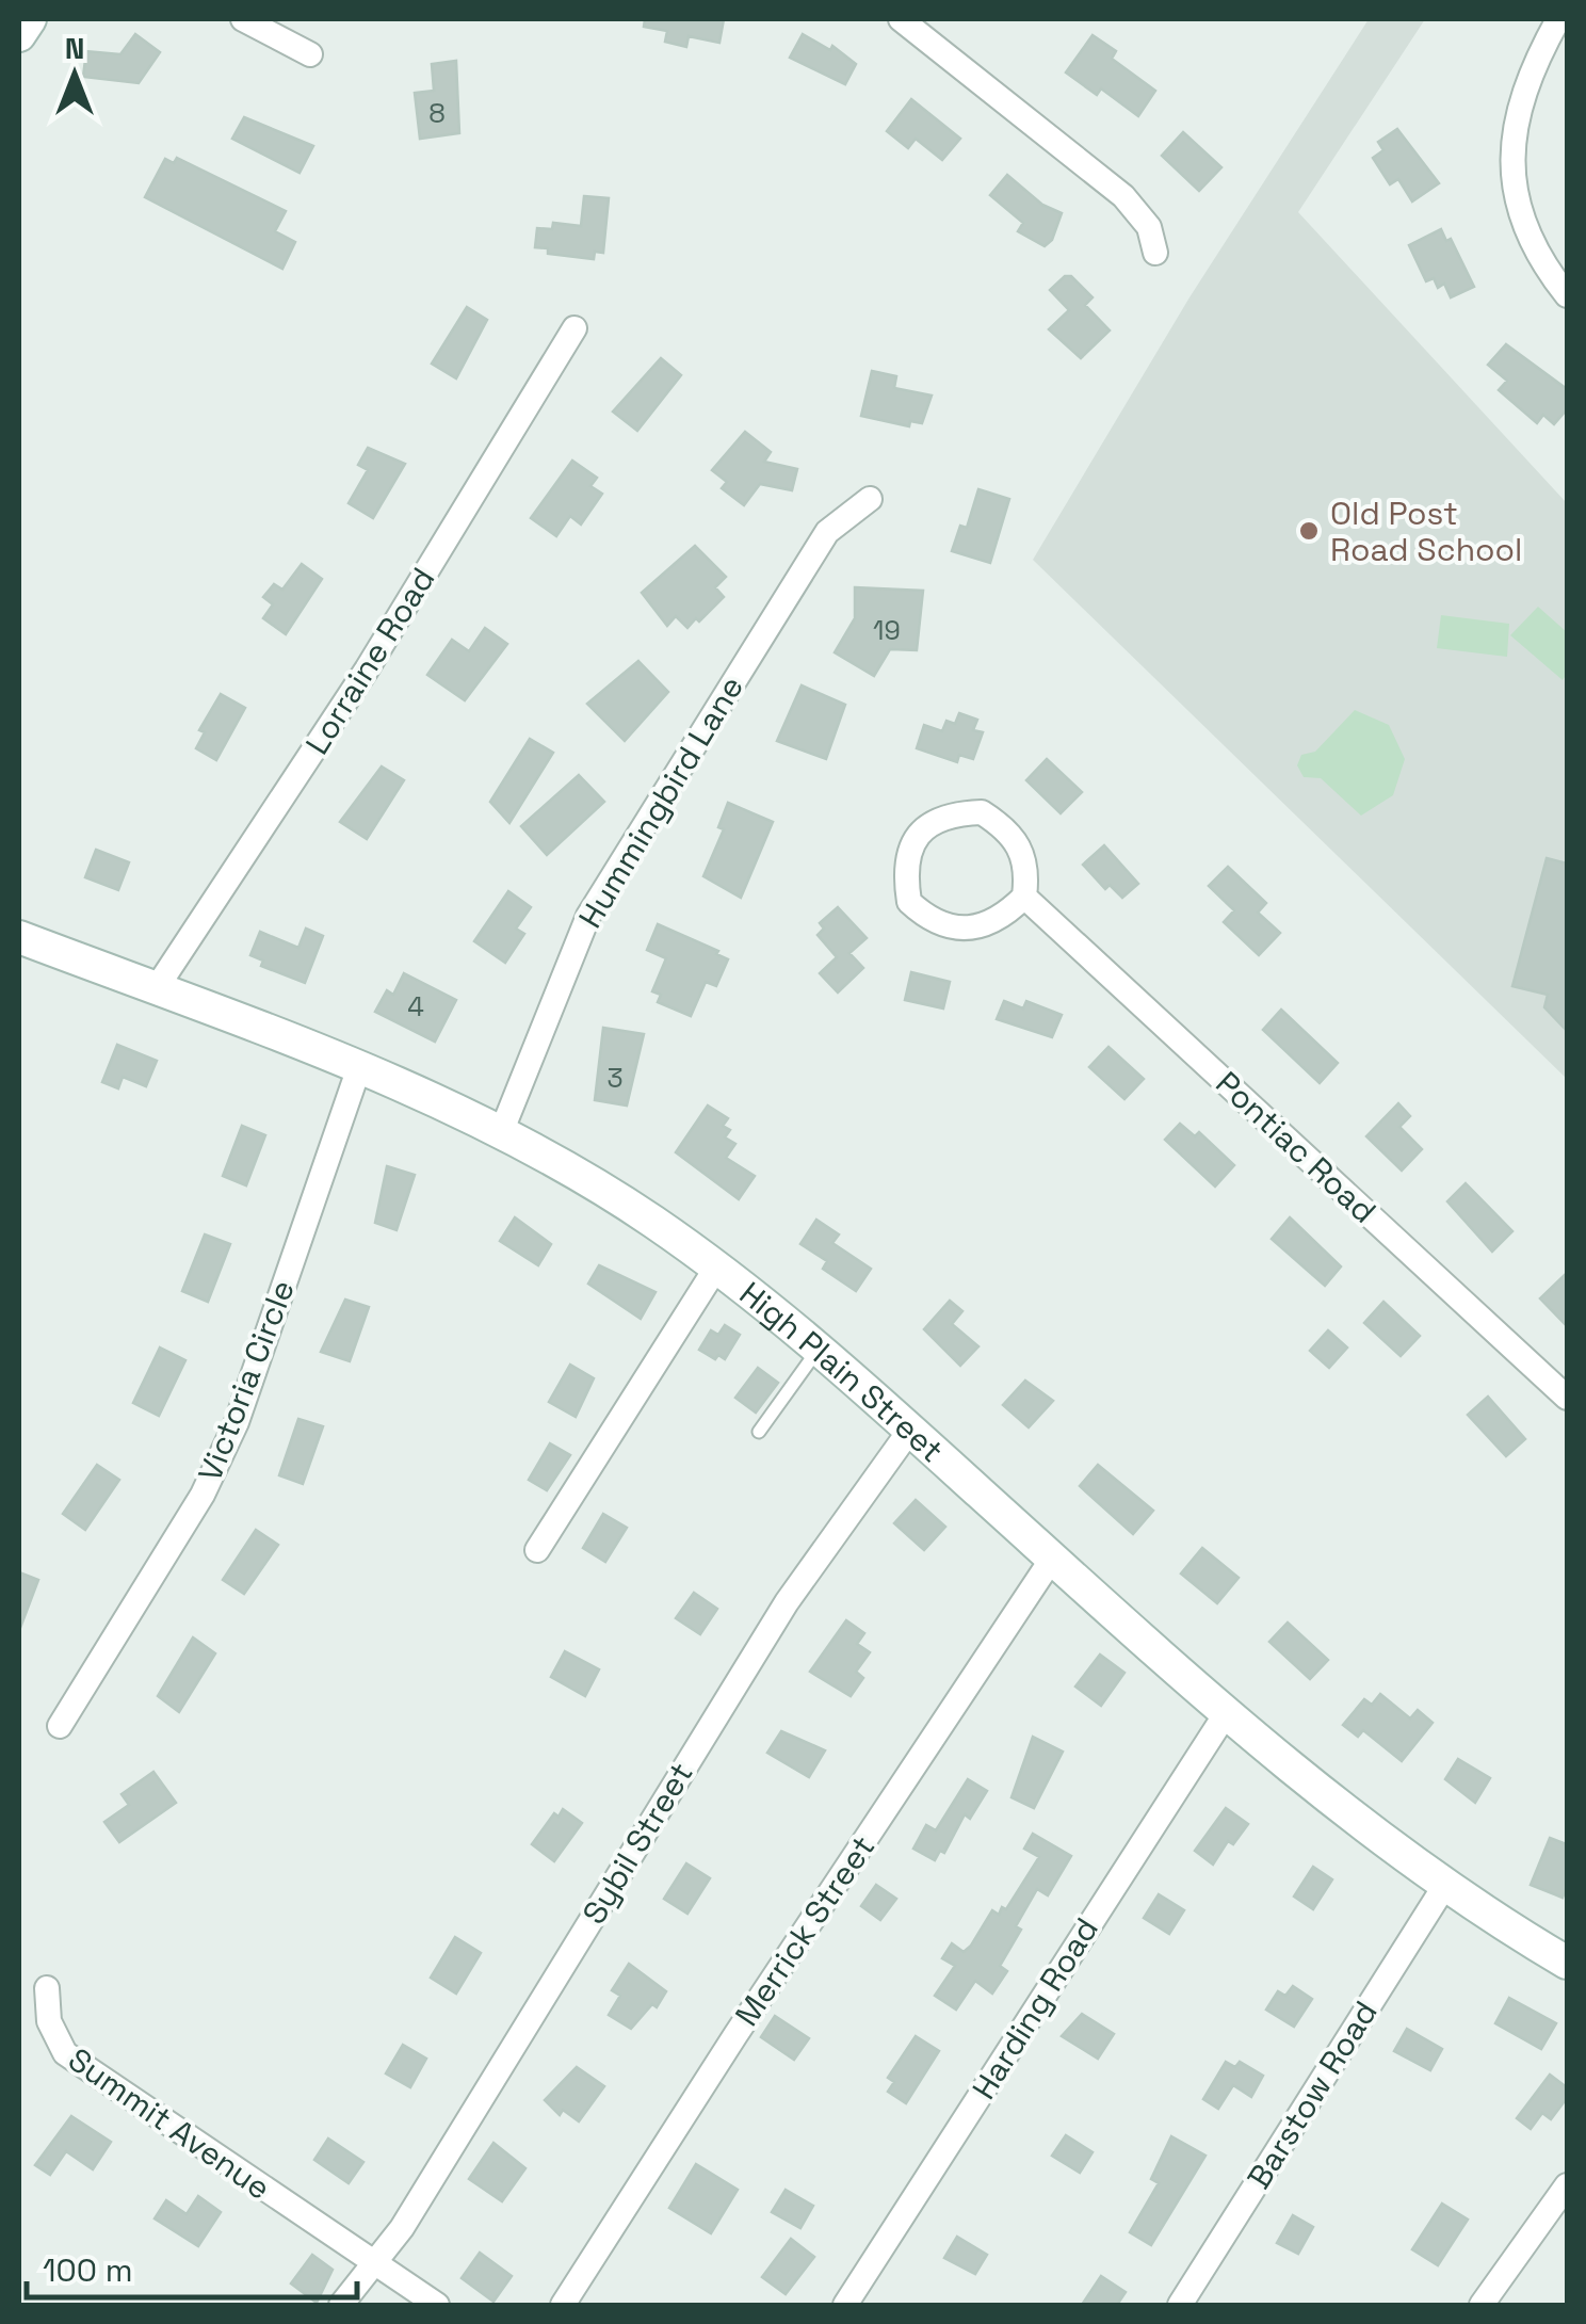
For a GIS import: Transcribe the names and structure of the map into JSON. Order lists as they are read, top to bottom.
{
  "streets": {
    "main road": ["High Plain Street"],
    "street": [
      "Lorraine Road",
      "Hummingbird Lane",
      "Pontiac Road",
      "Victoria Circle",
      "Sybil Street",
      "Merrick Street",
      "Harding Road",
      "Barstow Road",
      "Summit Avenue"
    ]
  },
  "crossings": [
    ["Lorraine Road", "High Plain Street"],
    ["Hummingbird Lane", "High Plain Street"],
    ["High Plain Street", "Victoria Circle"],
    ["High Plain Street", "Sybil Street"],
    ["High Plain Street", "Merrick Street"],
    ["High Plain Street", "Harding Road"],
    ["High Plain Street", "Barstow Road"],
    ["Sybil Street", "Summit Avenue"]
  ],
  "places": ["Old Post Road School"],
  "house_numbers": [
    "8",
    "19",
    "4",
    "3"
  ],
  "scale_bar": "100 m",
  "north": "top"
}
